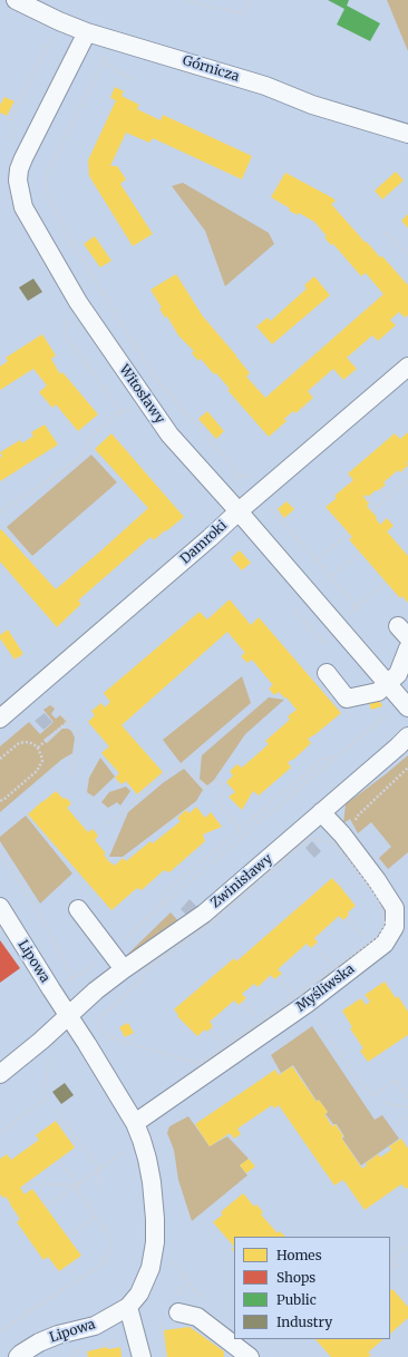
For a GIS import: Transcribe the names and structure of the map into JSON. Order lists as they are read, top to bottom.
{
  "streets": {
    "street": [
      "Górnicza",
      "Witosławy",
      "Damroki",
      "Zwinisławy",
      "Lipowa",
      "Myśliwska"
    ]
  },
  "crossings": [
    ["Górnicza", "Witosławy"],
    ["Witosławy", "Damroki"],
    ["Zwinisławy", "Lipowa"],
    ["Zwinisławy", "Myśliwska"],
    ["Lipowa", "Myśliwska"]
  ],
  "legend": [
    "Homes",
    "Shops",
    "Public",
    "Industry"
  ]
}
